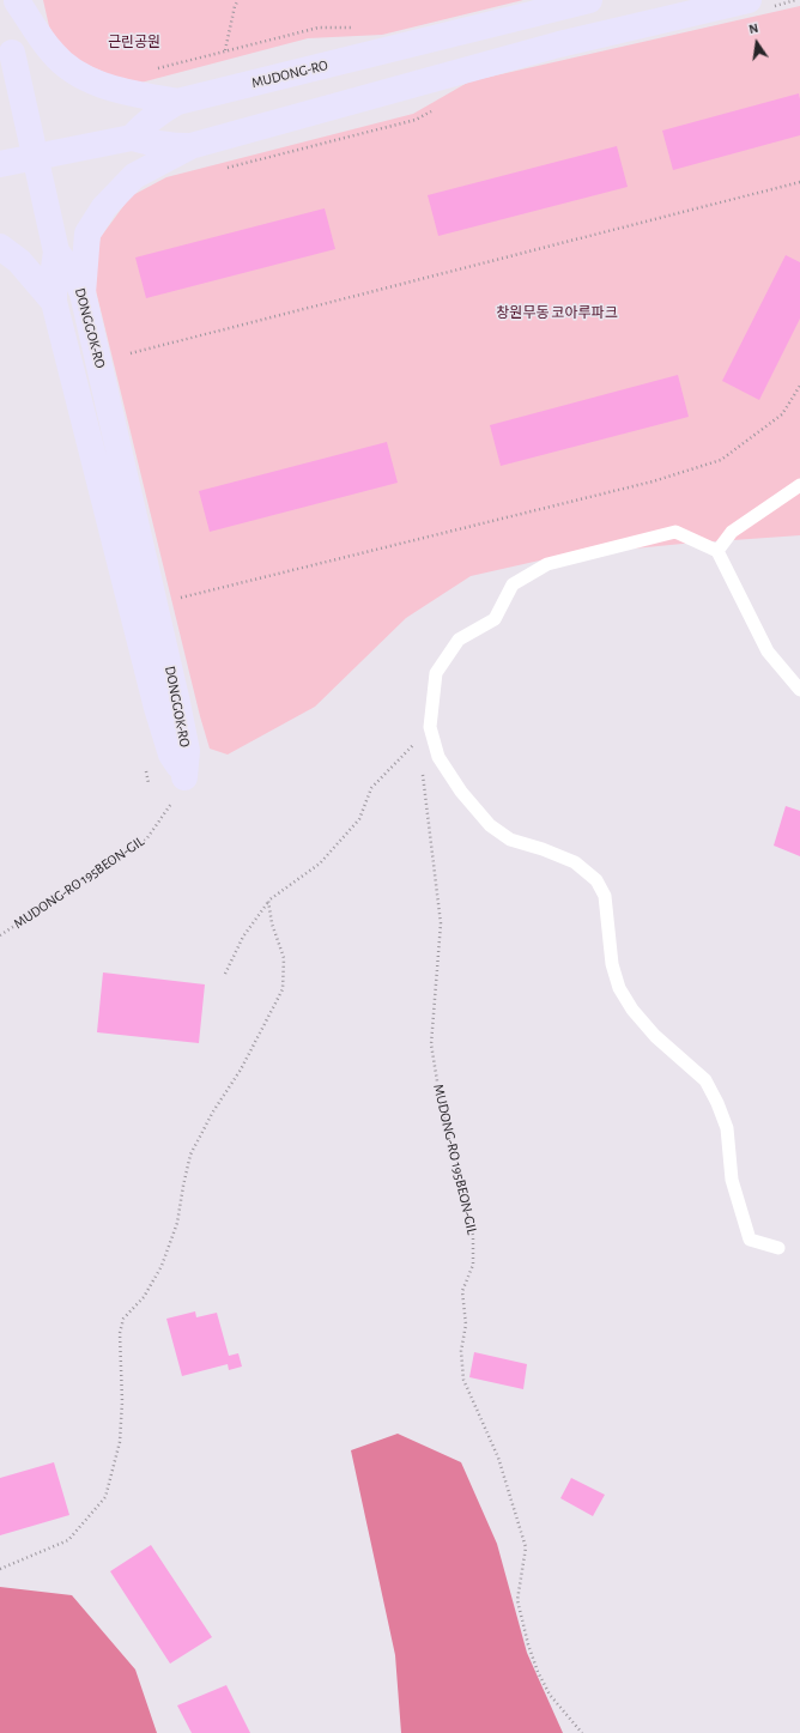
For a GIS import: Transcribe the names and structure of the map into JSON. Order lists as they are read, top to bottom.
{
  "streets": {
    "main road": ["MUDONG-RO", "DONGGOK-RO"],
    "path": ["MUDONG-RO 195BEON-GIL"]
  },
  "crossings": [
    ["DONGGOK-RO", "MUDONG-RO 195BEON-GIL"]
  ],
  "parks": ["근린공원", "창원무동 코아루파크"],
  "north": "top"
}
